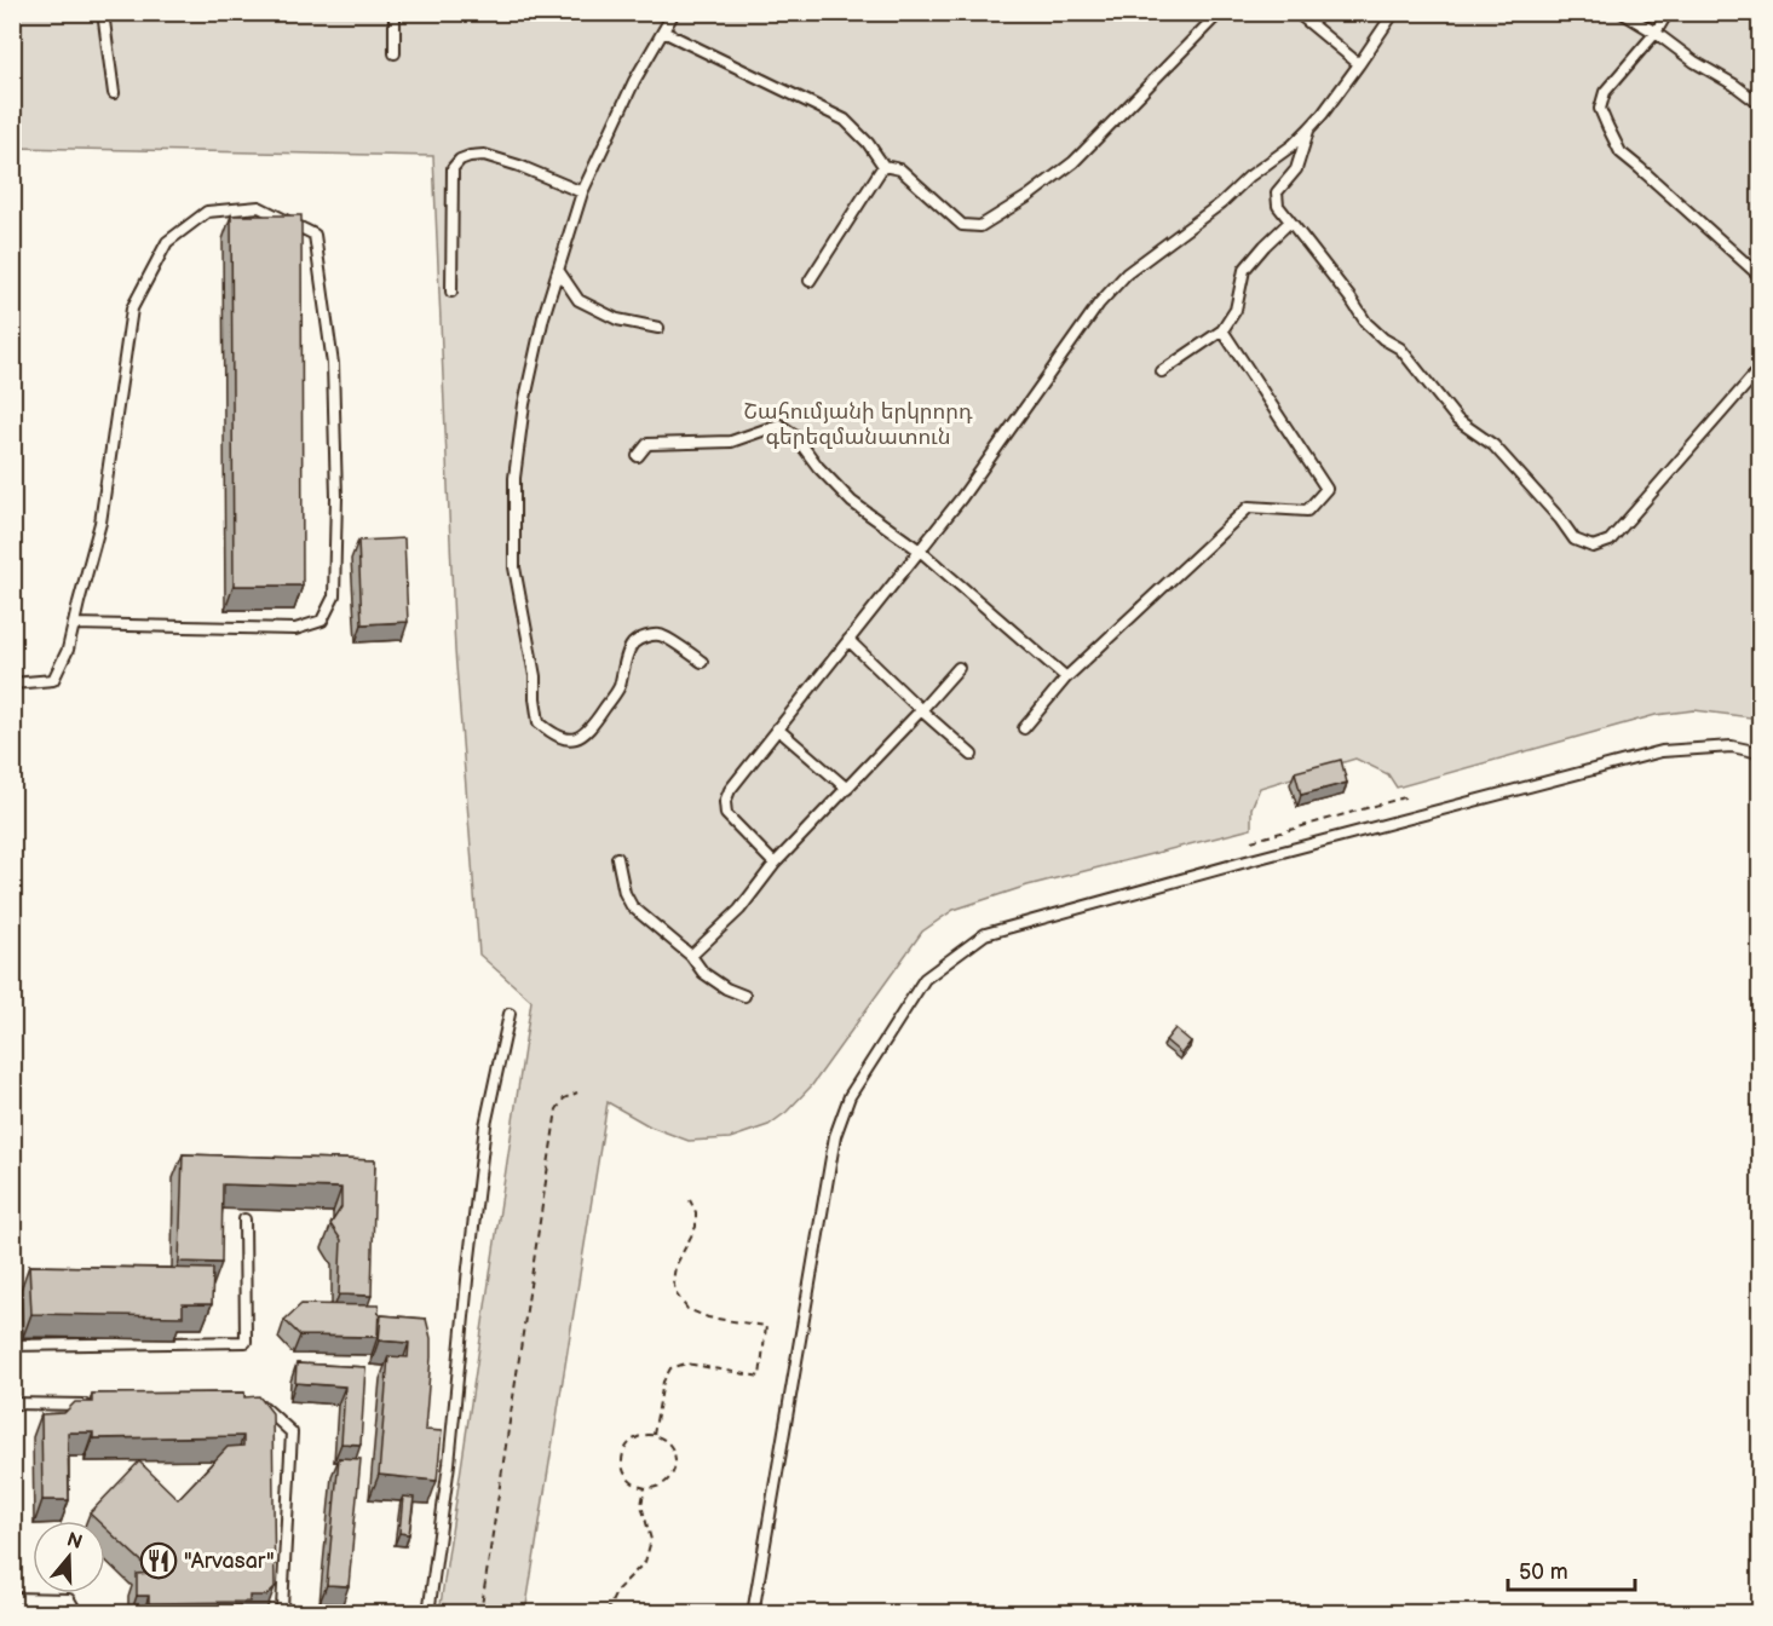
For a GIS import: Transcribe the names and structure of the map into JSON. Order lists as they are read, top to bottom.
{
  "parks": ["Շահումյանի երկրորդ գերեզմանատուն"],
  "places": {
    "restaurant": ["\"Arvasar\""]
  },
  "scale_bar": "50 m",
  "north": "top"
}
